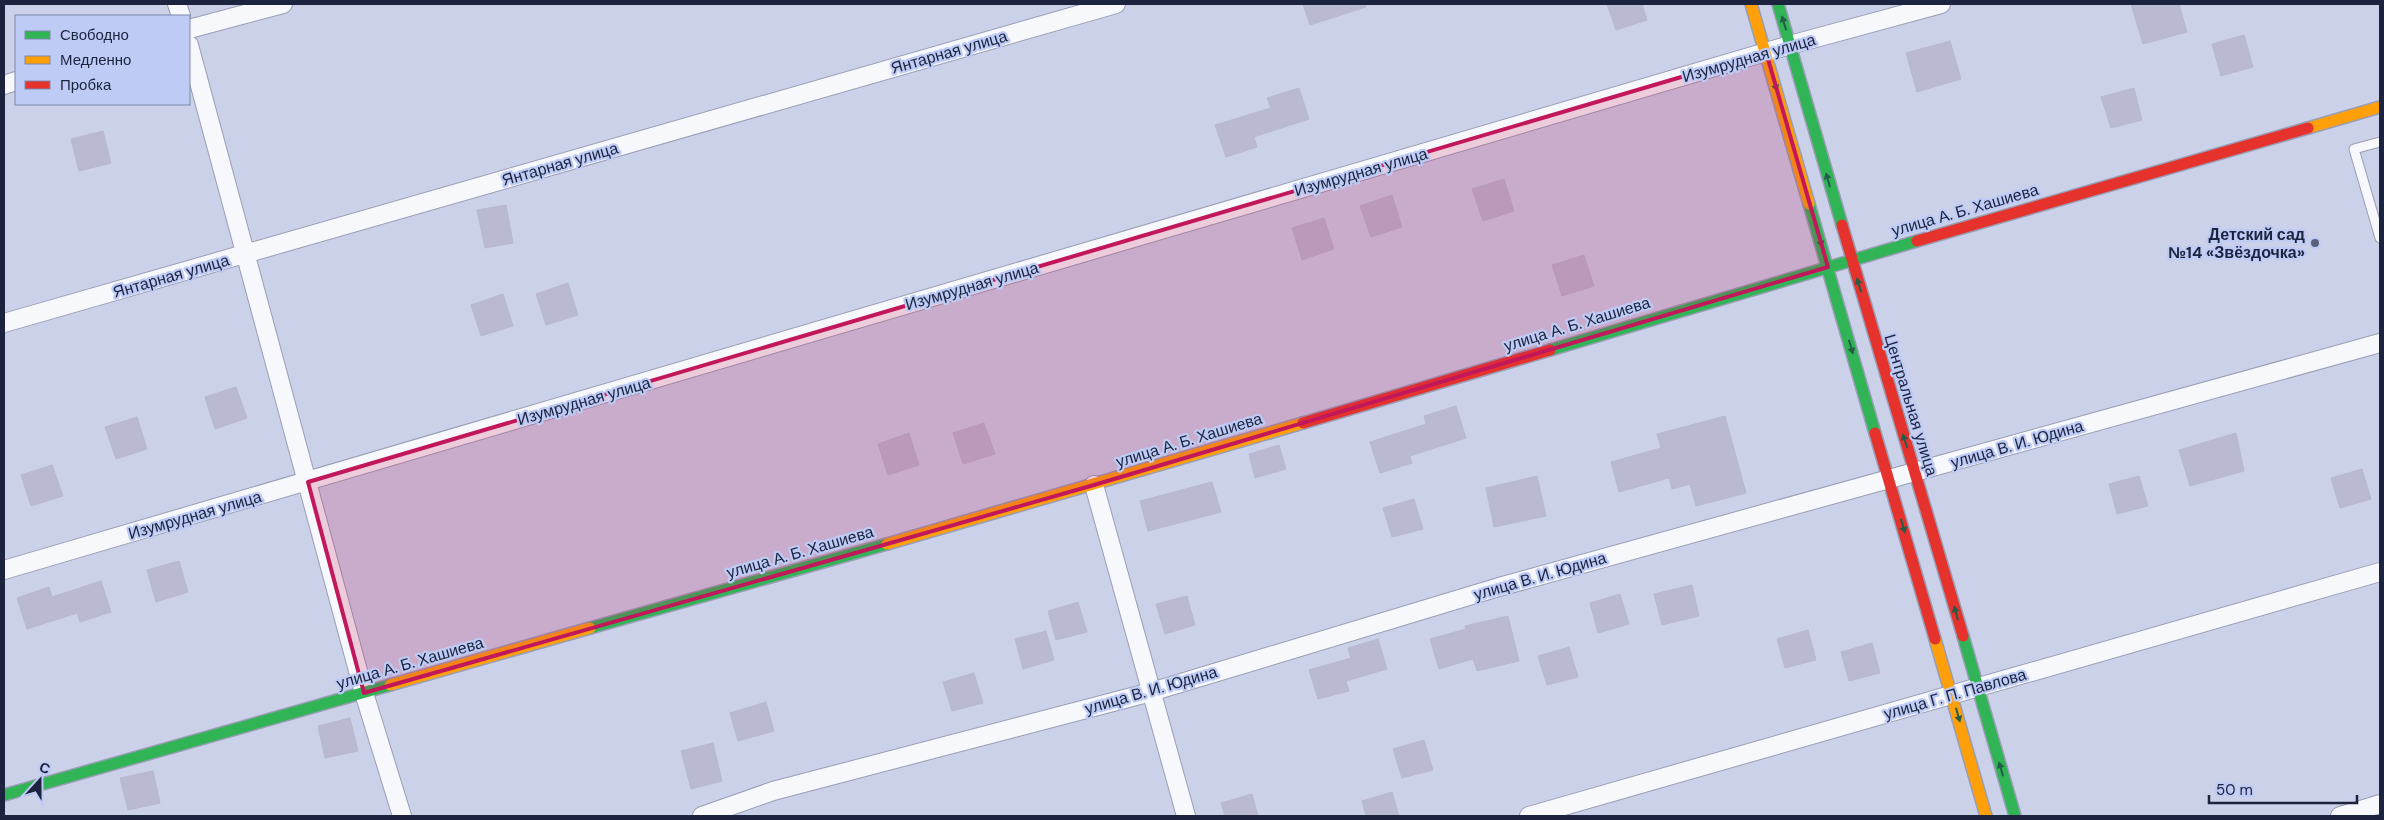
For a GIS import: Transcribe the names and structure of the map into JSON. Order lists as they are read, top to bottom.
{
  "streets": {
    "street": [
      "Янтарная улица",
      "Изумрудная улица",
      "улица А. Б. Хашиева",
      "Центральная улица",
      "улица В. И. Юдина",
      "улица Г. П. Павлова"
    ]
  },
  "crossings": [
    ["Изумрудная улица", "Центральная улица"],
    ["улица А. Б. Хашиева", "Центральная улица"],
    ["Центральная улица", "улица В. И. Юдина"],
    ["Центральная улица", "улица Г. П. Павлова"]
  ],
  "places": ["Детский сад №14 «Звёздочка»"],
  "legend": ["Свободно", "Медленно", "Пробка"],
  "scale_bar": "50 m",
  "north": "top"
}
